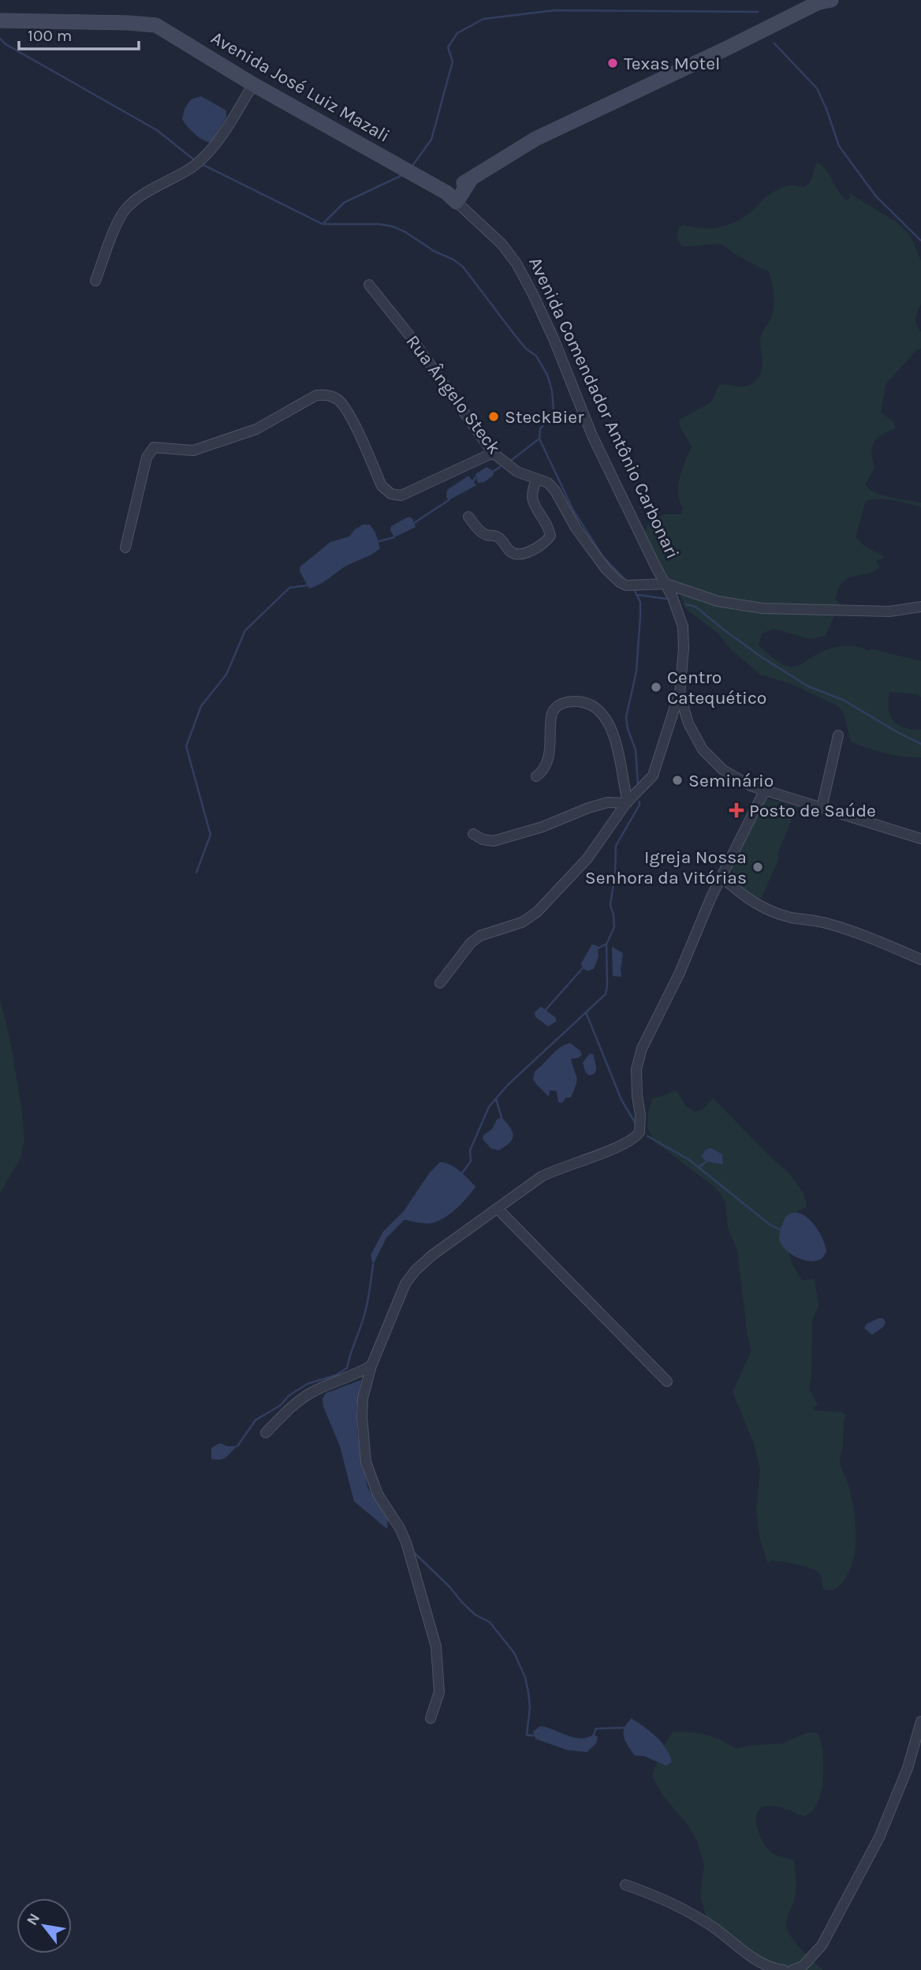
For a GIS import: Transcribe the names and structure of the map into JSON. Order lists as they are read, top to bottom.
{
  "streets": {
    "main road": ["Avenida José Luiz Mazali"],
    "street": ["Rua Ângelo Steck", "Avenida Comendador Antônio Carbonari"]
  },
  "crossings": [
    ["Avenida José Luiz Mazali", "Avenida Comendador Antônio Carbonari"],
    ["Rua Ângelo Steck", "Avenida Comendador Antônio Carbonari"]
  ],
  "places": {
    "other": [
      "Texas Motel",
      "SteckBier",
      "Centro Catequético",
      "Seminário",
      "Igreja Nossa Senhora da Vitórias"
    ],
    "health": ["Posto de Saúde"]
  },
  "scale_bar": "100 m",
  "north": "top left"
}
